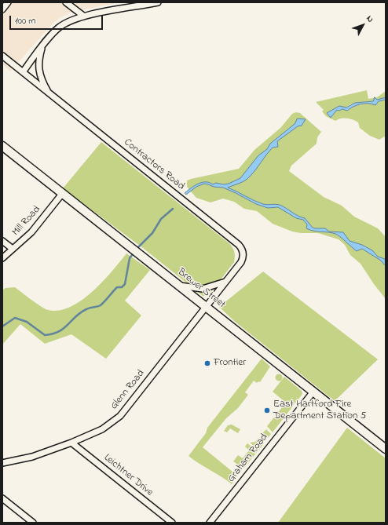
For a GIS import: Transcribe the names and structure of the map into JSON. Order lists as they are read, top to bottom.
{
  "streets": {
    "main road": ["Brewer Street"],
    "street": [
      "Contractors Road",
      "Mill Road",
      "Glenn Road",
      "Graham Road",
      "Leichtner Drive"
    ]
  },
  "crossings": [
    ["Contractors Road", "Brewer Street"],
    ["Contractors Road", "Glenn Road"],
    ["Mill Road", "Brewer Street"],
    ["Brewer Street", "Glenn Road"],
    ["Brewer Street", "Graham Road"],
    ["Glenn Road", "Leichtner Drive"]
  ],
  "places": ["Frontier", "East Hartford Fire Department Station 5"],
  "scale_bar": "100 m",
  "north": "top right"
}
